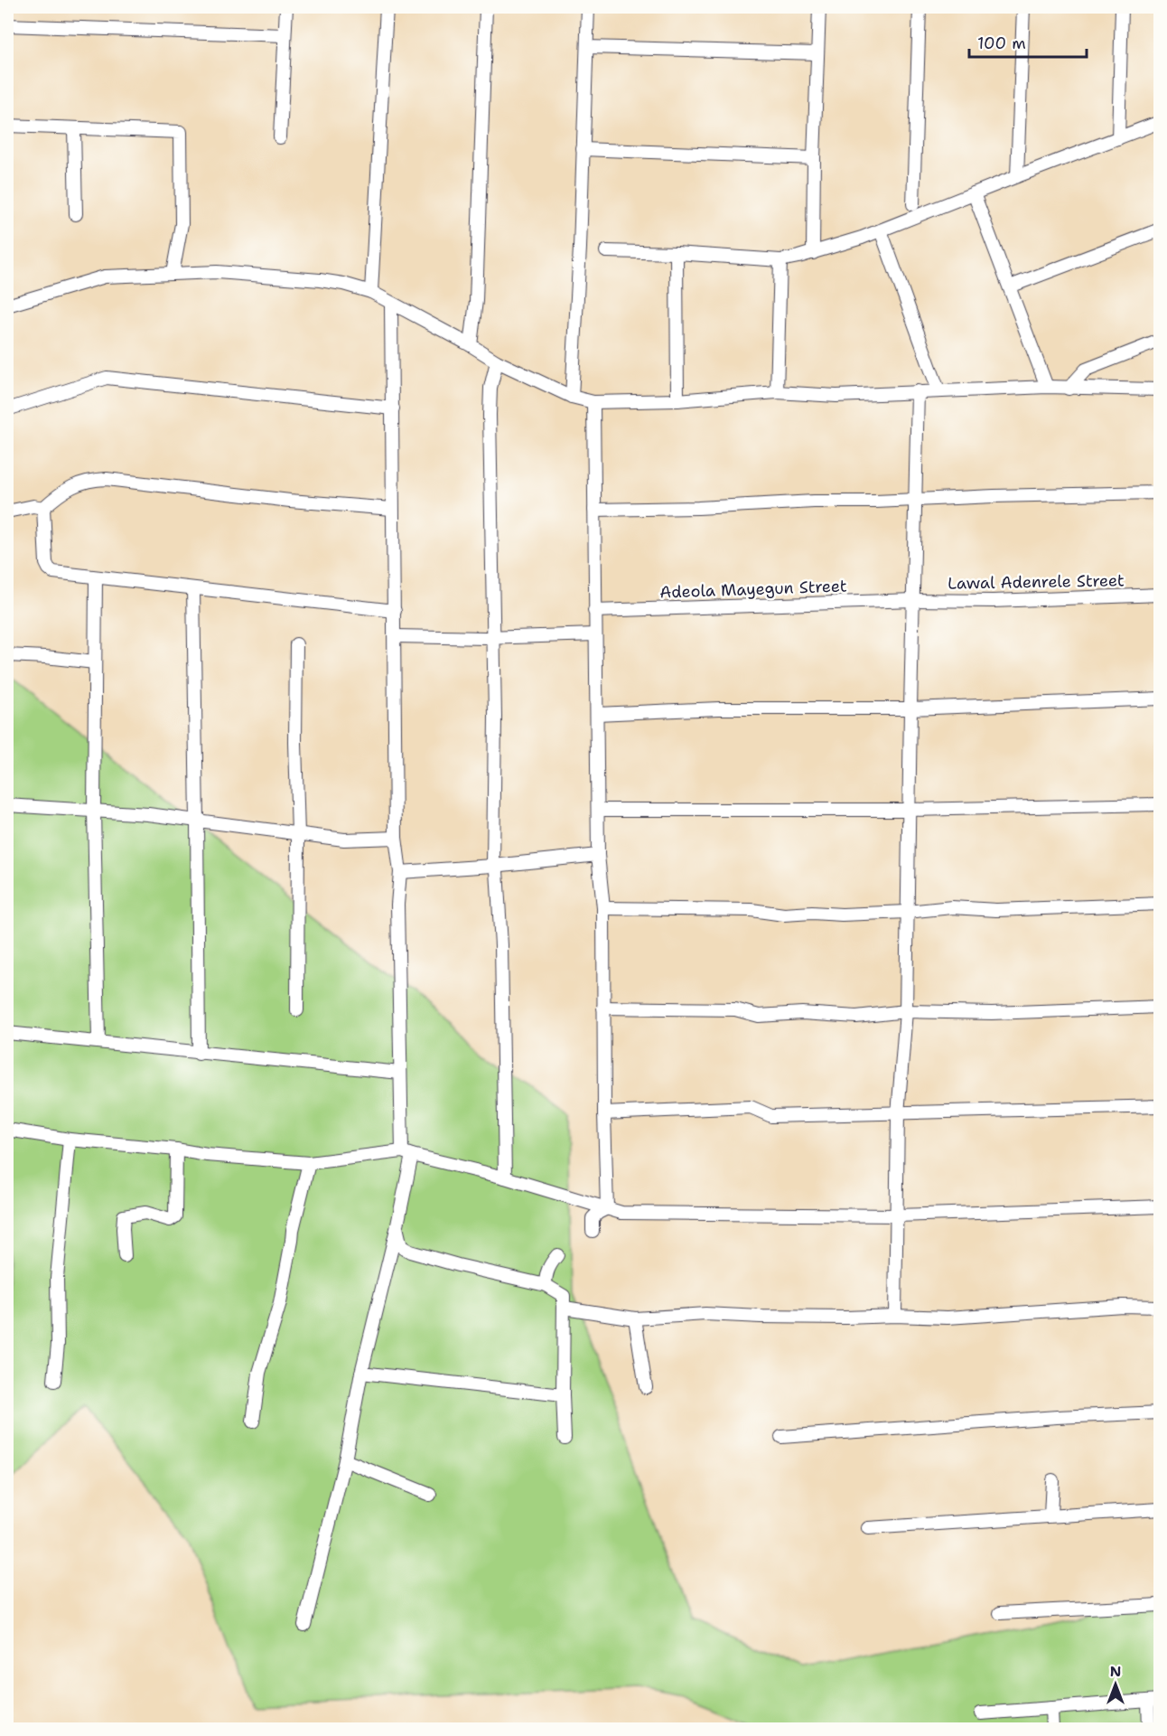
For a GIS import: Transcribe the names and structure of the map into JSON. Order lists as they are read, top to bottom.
{
  "streets": {
    "street": ["Lawal Adenrele Street", "Adeola Mayegun Street"]
  },
  "crossings": [
    ["Lawal Adenrele Street", "Adeola Mayegun Street"]
  ],
  "scale_bar": "100 m",
  "north": "top"
}
